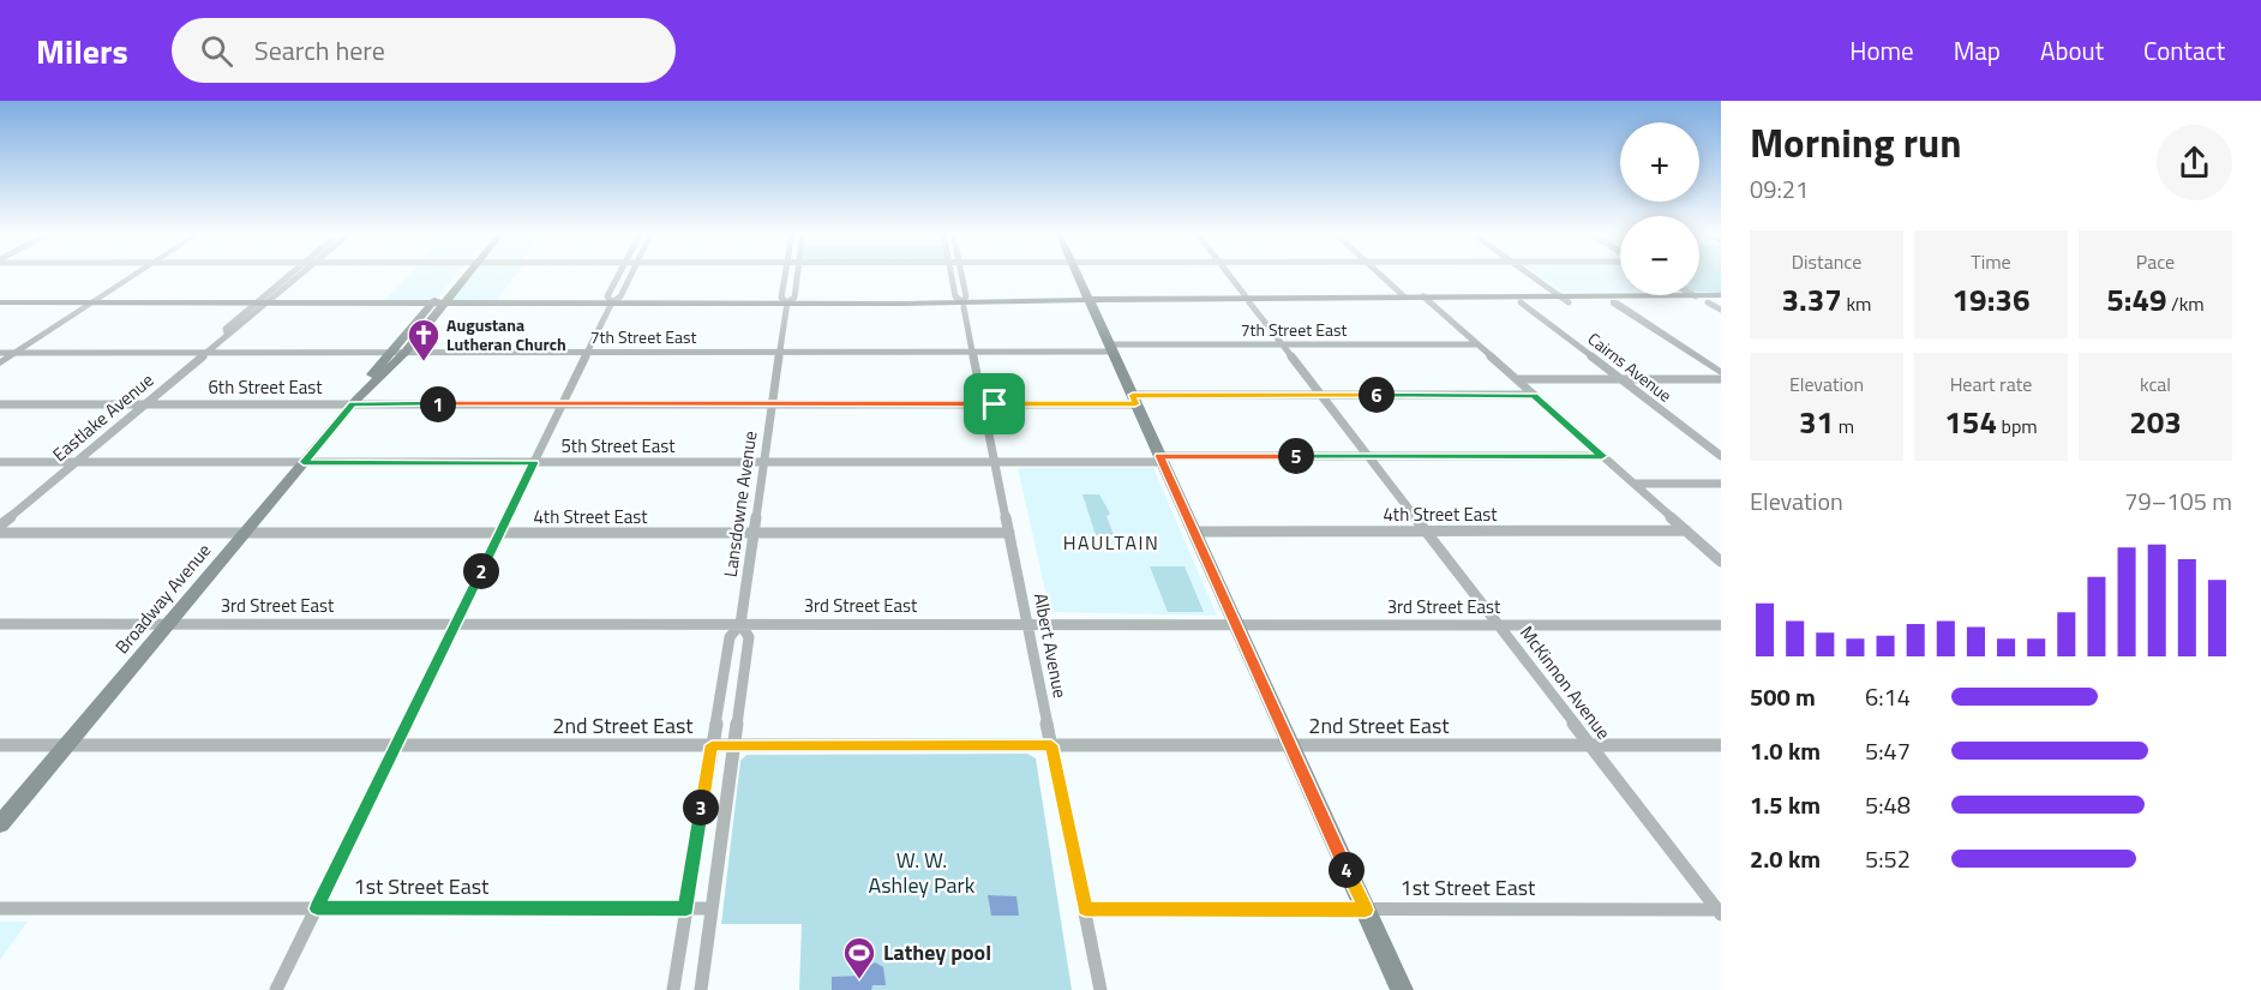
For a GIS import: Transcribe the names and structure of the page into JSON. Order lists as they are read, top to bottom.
{
  "streets": {
    "main road": ["Broadway Avenue"],
    "street": [
      "7th Street East",
      "Cairns Avenue",
      "6th Street East",
      "Eastlake Avenue",
      "5th Street East",
      "Lansdowne Avenue",
      "4th Street East",
      "3rd Street East",
      "Albert Avenue",
      "McKinnon Avenue",
      "2nd Street East",
      "1st Street East"
    ]
  },
  "crossings": [
    ["7th Street East", "Eastlake Avenue"],
    ["7th Street East", "Lansdowne Avenue"],
    ["7th Street East", "Broadway Avenue"],
    ["7th Street East", "Albert Avenue"],
    ["7th Street East", "McKinnon Avenue"],
    ["6th Street East", "Eastlake Avenue"],
    ["6th Street East", "Lansdowne Avenue"],
    ["6th Street East", "Broadway Avenue"],
    ["6th Street East", "Albert Avenue"],
    ["6th Street East", "McKinnon Avenue"],
    ["Eastlake Avenue", "5th Street East"],
    ["5th Street East", "Lansdowne Avenue"],
    ["5th Street East", "Broadway Avenue"],
    ["5th Street East", "Albert Avenue"],
    ["5th Street East", "McKinnon Avenue"],
    ["Lansdowne Avenue", "4th Street East"],
    ["Lansdowne Avenue", "3rd Street East"],
    ["Lansdowne Avenue", "2nd Street East"],
    ["Lansdowne Avenue", "1st Street East"],
    ["4th Street East", "Broadway Avenue"],
    ["4th Street East", "Albert Avenue"],
    ["4th Street East", "McKinnon Avenue"],
    ["Broadway Avenue", "3rd Street East"],
    ["Broadway Avenue", "2nd Street East"],
    ["3rd Street East", "Albert Avenue"],
    ["3rd Street East", "McKinnon Avenue"],
    ["Albert Avenue", "2nd Street East"],
    ["Albert Avenue", "1st Street East"],
    ["McKinnon Avenue", "2nd Street East"],
    ["McKinnon Avenue", "1st Street East"]
  ],
  "districts": ["HAULTAIN"],
  "parks": ["W. W. Ashley Park"],
  "places": {
    "church": ["Augustana Lutheran Church"],
    "sports": ["Lathey pool"]
  },
  "page": {
    "header": "Milers",
    "search": "Search here",
    "nav": [
      "Home",
      "Map",
      "About",
      "Contact"
    ],
    "heading": ["Morning run", "09:21"],
    "map_buttons": ["+", "−"],
    "stats": [
      ["Distance", "3.37 km"],
      ["Time", "19:36"],
      ["Pace", "5:49 /km"],
      ["Elevation", "31 m"],
      ["Heart rate", "154 bpm"],
      ["kcal", "203"]
    ],
    "pins": [
      "6",
      "1",
      "5",
      "2",
      "3",
      "4"
    ],
    "chart": ["Elevation", "79–105 m"],
    "list": [
      {
        "name": "500 m",
        "note": "6:14"
      },
      {
        "name": "1.0 km",
        "note": "5:47"
      },
      {
        "name": "1.5 km",
        "note": "5:48"
      },
      {
        "name": "2.0 km",
        "note": "5:52"
      }
    ]
  }
}
